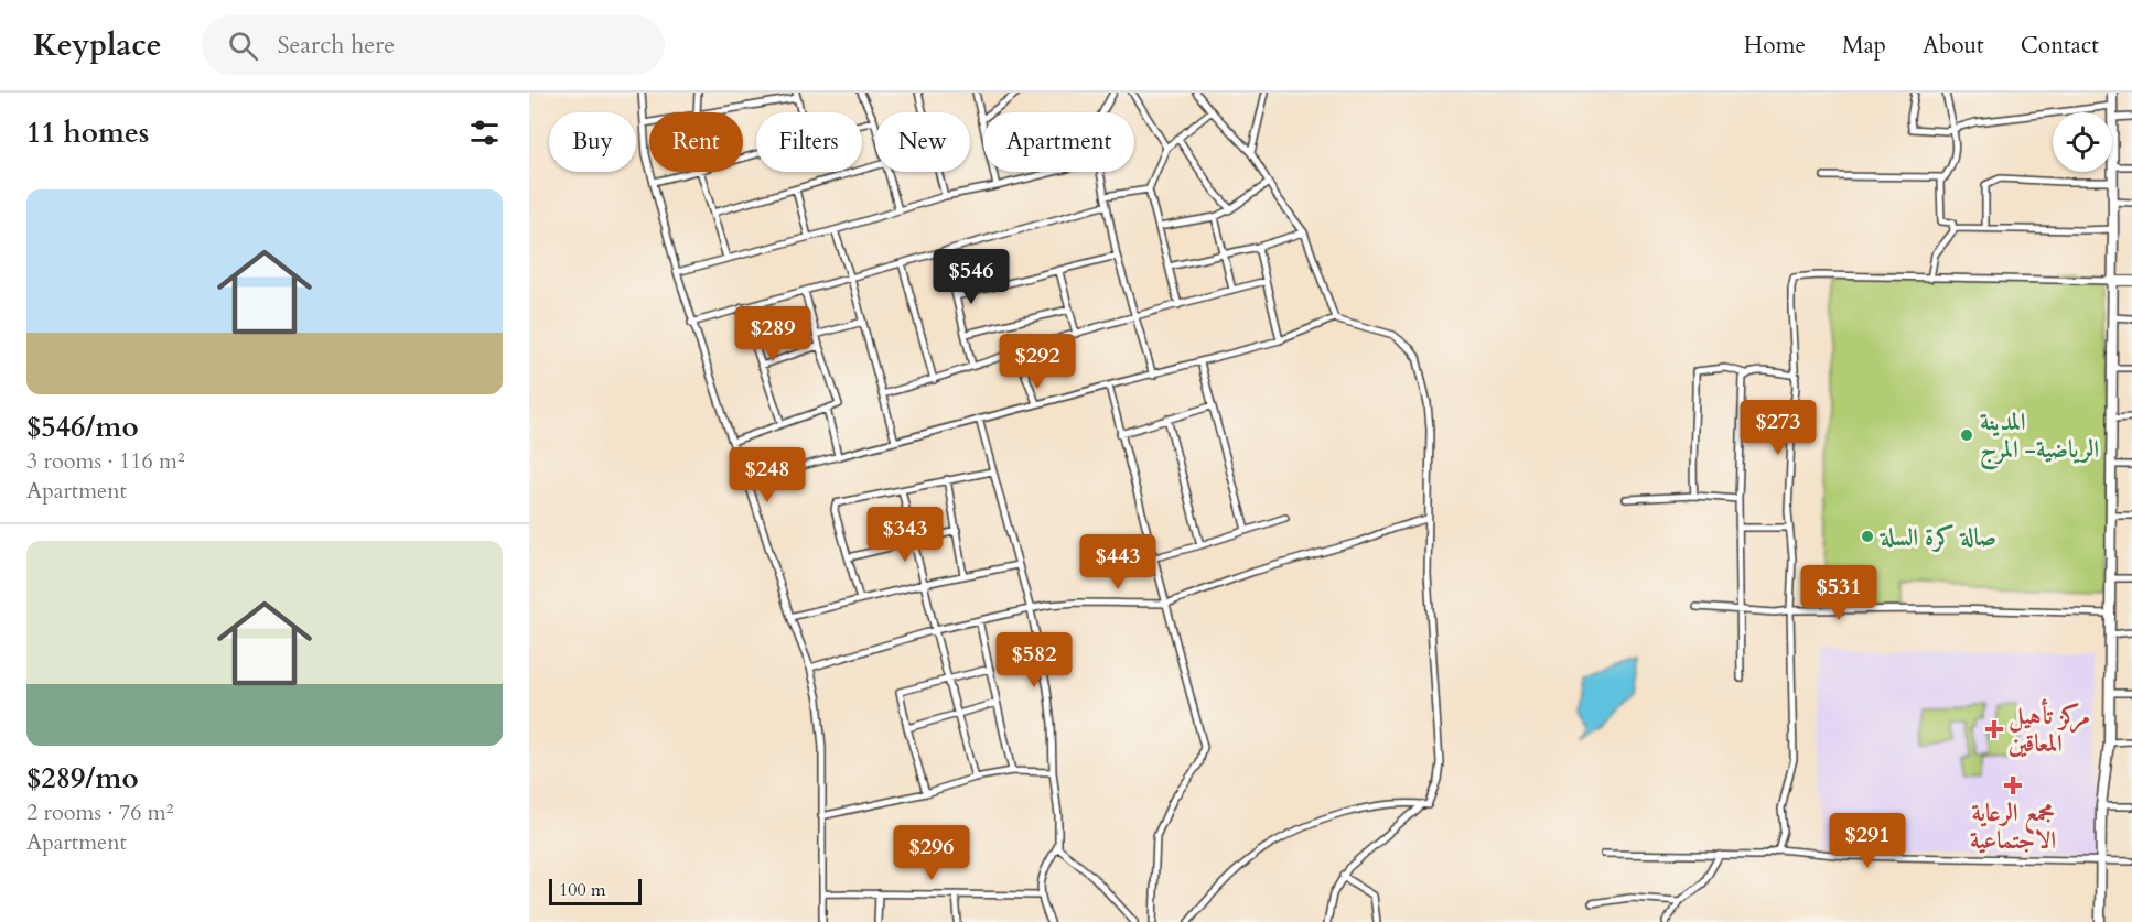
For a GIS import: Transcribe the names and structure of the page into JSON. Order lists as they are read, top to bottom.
{
  "places": {
    "other": ["المدينة الرياضية- المرج", "صالة كرة السلة"],
    "health": ["مركز تأهيل المعاقين", "مجمع الرعاية الاجتماعية"]
  },
  "scale_bar": "100 m",
  "page": {
    "header": "Keyplace",
    "search": "Search here",
    "nav": [
      "Home",
      "Map",
      "About",
      "Contact"
    ],
    "heading": "11 homes",
    "chip": [
      "Buy",
      "Rent",
      "Filters",
      "New",
      "Apartment"
    ],
    "list": [
      {
        "name": "$546/mo",
        "note": "3 rooms · 116 m² · Apartment"
      },
      {
        "name": "$289/mo",
        "note": "2 rooms · 76 m² · Apartment"
      }
    ],
    "price": [
      "$546",
      "$289",
      "$292",
      "$273",
      "$248",
      "$343",
      "$443",
      "$531",
      "$582",
      "$291",
      "$296"
    ],
    "scale": "100 m"
  }
}
